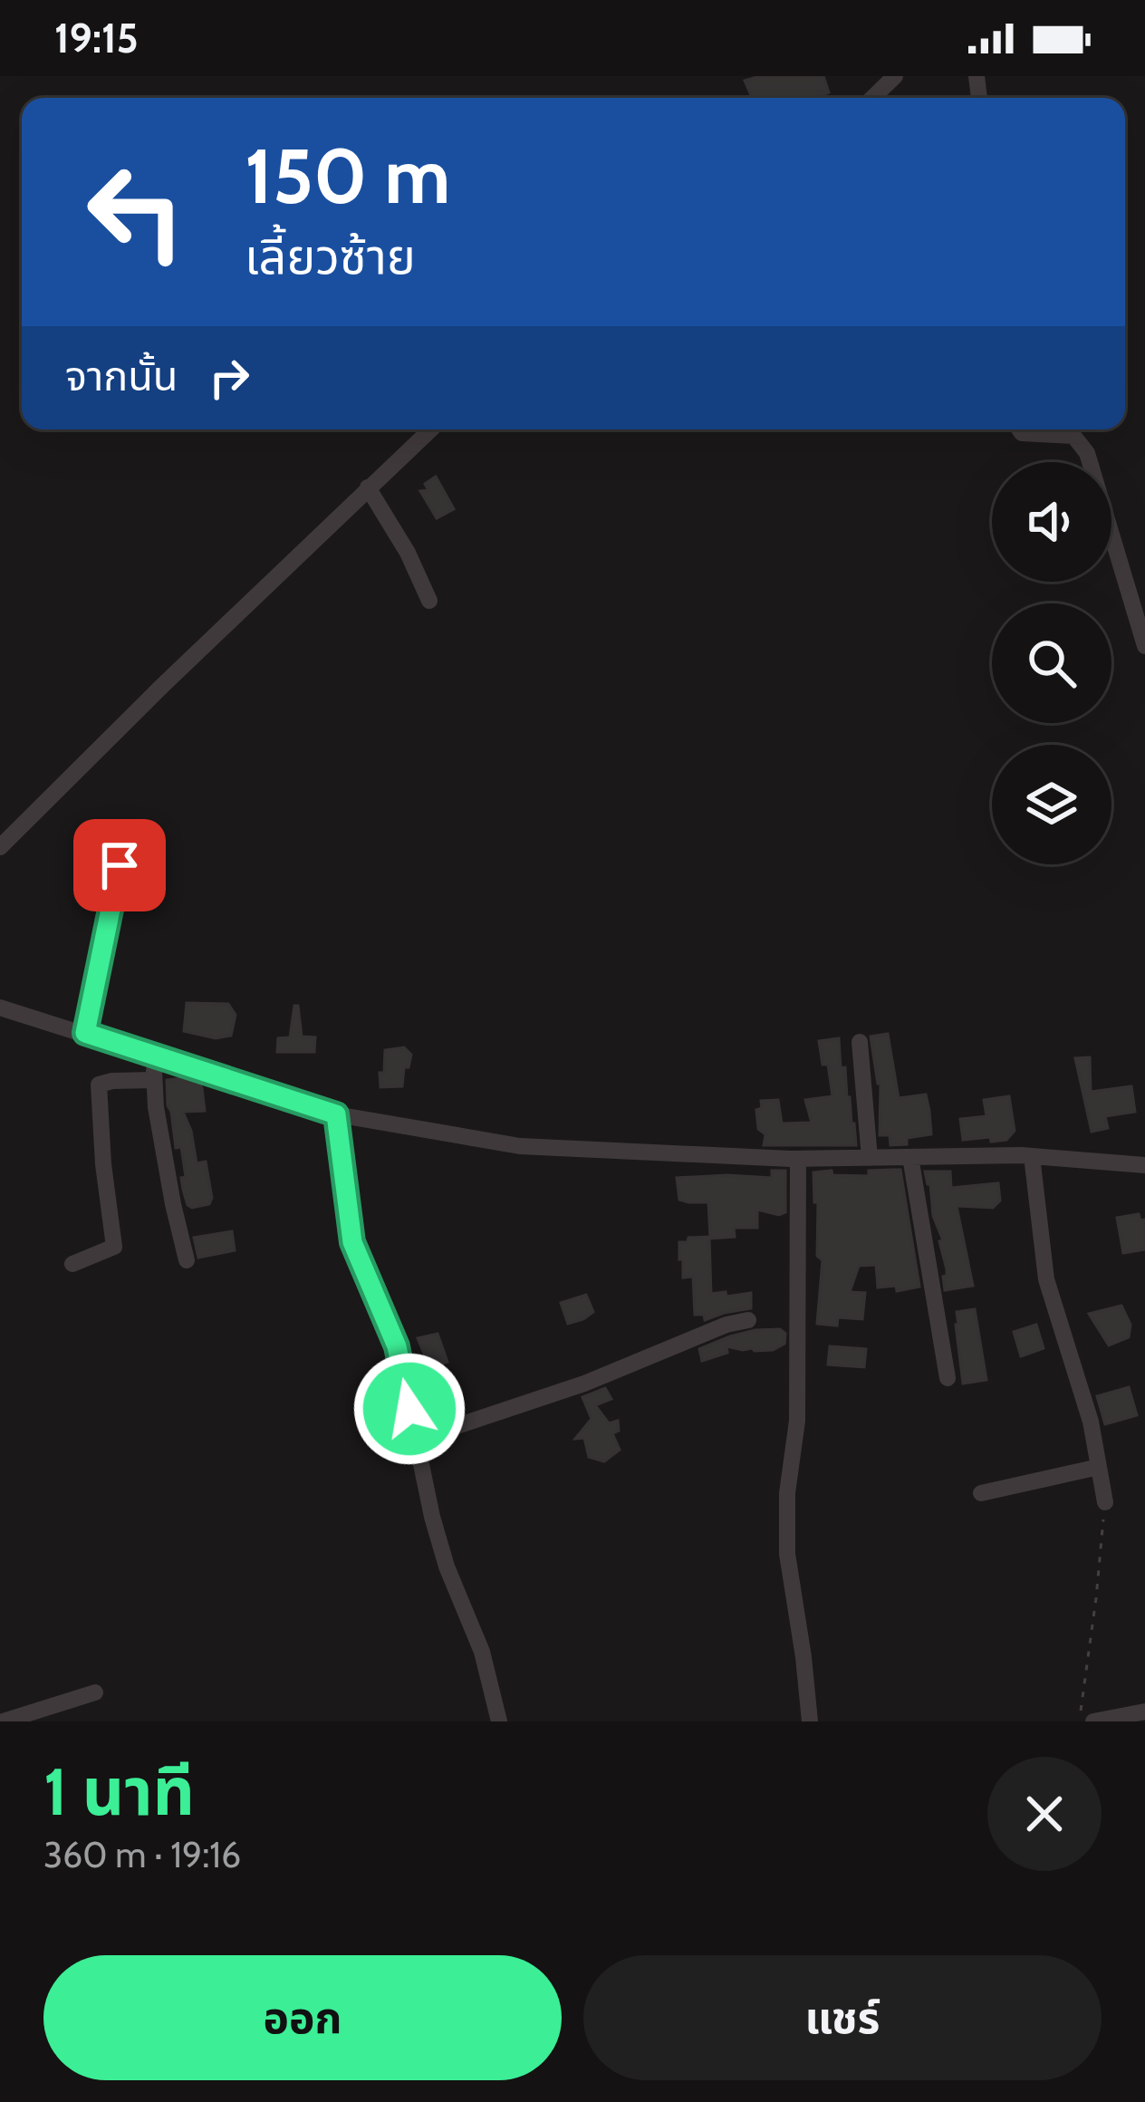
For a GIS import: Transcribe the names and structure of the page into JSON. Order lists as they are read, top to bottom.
{
  "page": {
    "status": "19:15",
    "turn": ["150 m", "เลี้ยวซ้าย"],
    "then": "จากนั้น",
    "heading": ["1 นาที", "360 m · 19:16"],
    "buttons": ["ออก", "แชร์"]
  }
}
